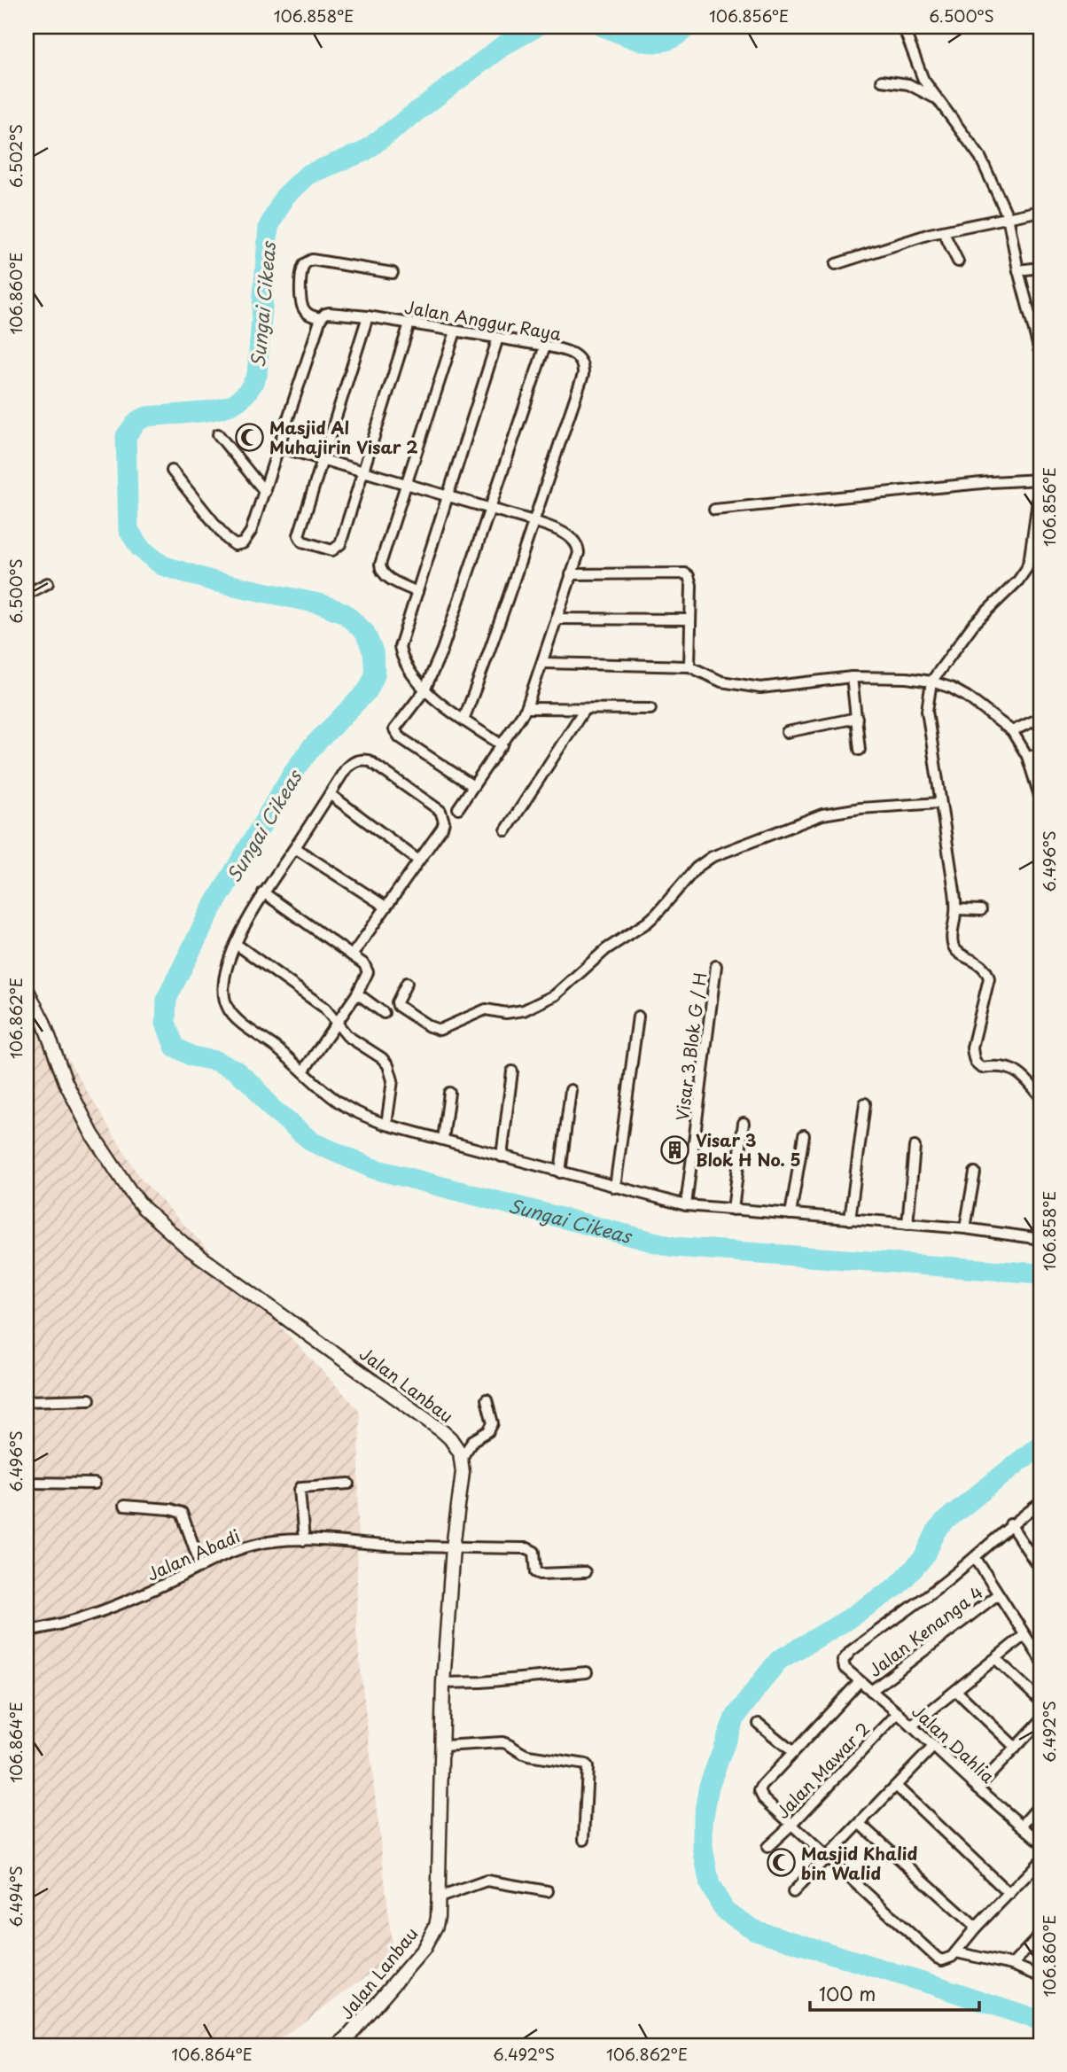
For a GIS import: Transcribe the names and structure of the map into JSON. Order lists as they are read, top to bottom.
{
  "streets": {
    "street": [
      "Jalan Anggur Raya",
      "Visar 3 Blok G / H",
      "Jalan Lanbau",
      "Jalan Abadi",
      "Jalan Kenanga 4",
      "Jalan Dahlia",
      "Jalan Mawar 2"
    ]
  },
  "crossings": [
    ["Jalan Lanbau", "Jalan Abadi"],
    ["Jalan Kenanga 4", "Jalan Dahlia"],
    ["Jalan Dahlia", "Jalan Mawar 2"]
  ],
  "water": ["Sungai Cikeas"],
  "places": {
    "mosque": ["Masjid Al Muhajirin Visar 2", "Masjid Khalid bin Walid"],
    "building": ["Visar 3 Blok H No. 5"]
  },
  "scale_bar": "100 m",
  "coordinates": [
    "106.858°E",
    "106.856°E",
    "6.500°S",
    "6.502°S",
    "106.860°E",
    "6.496°S",
    "106.862°E",
    "6.492°S",
    "106.864°E",
    "6.494°S"
  ]
}
